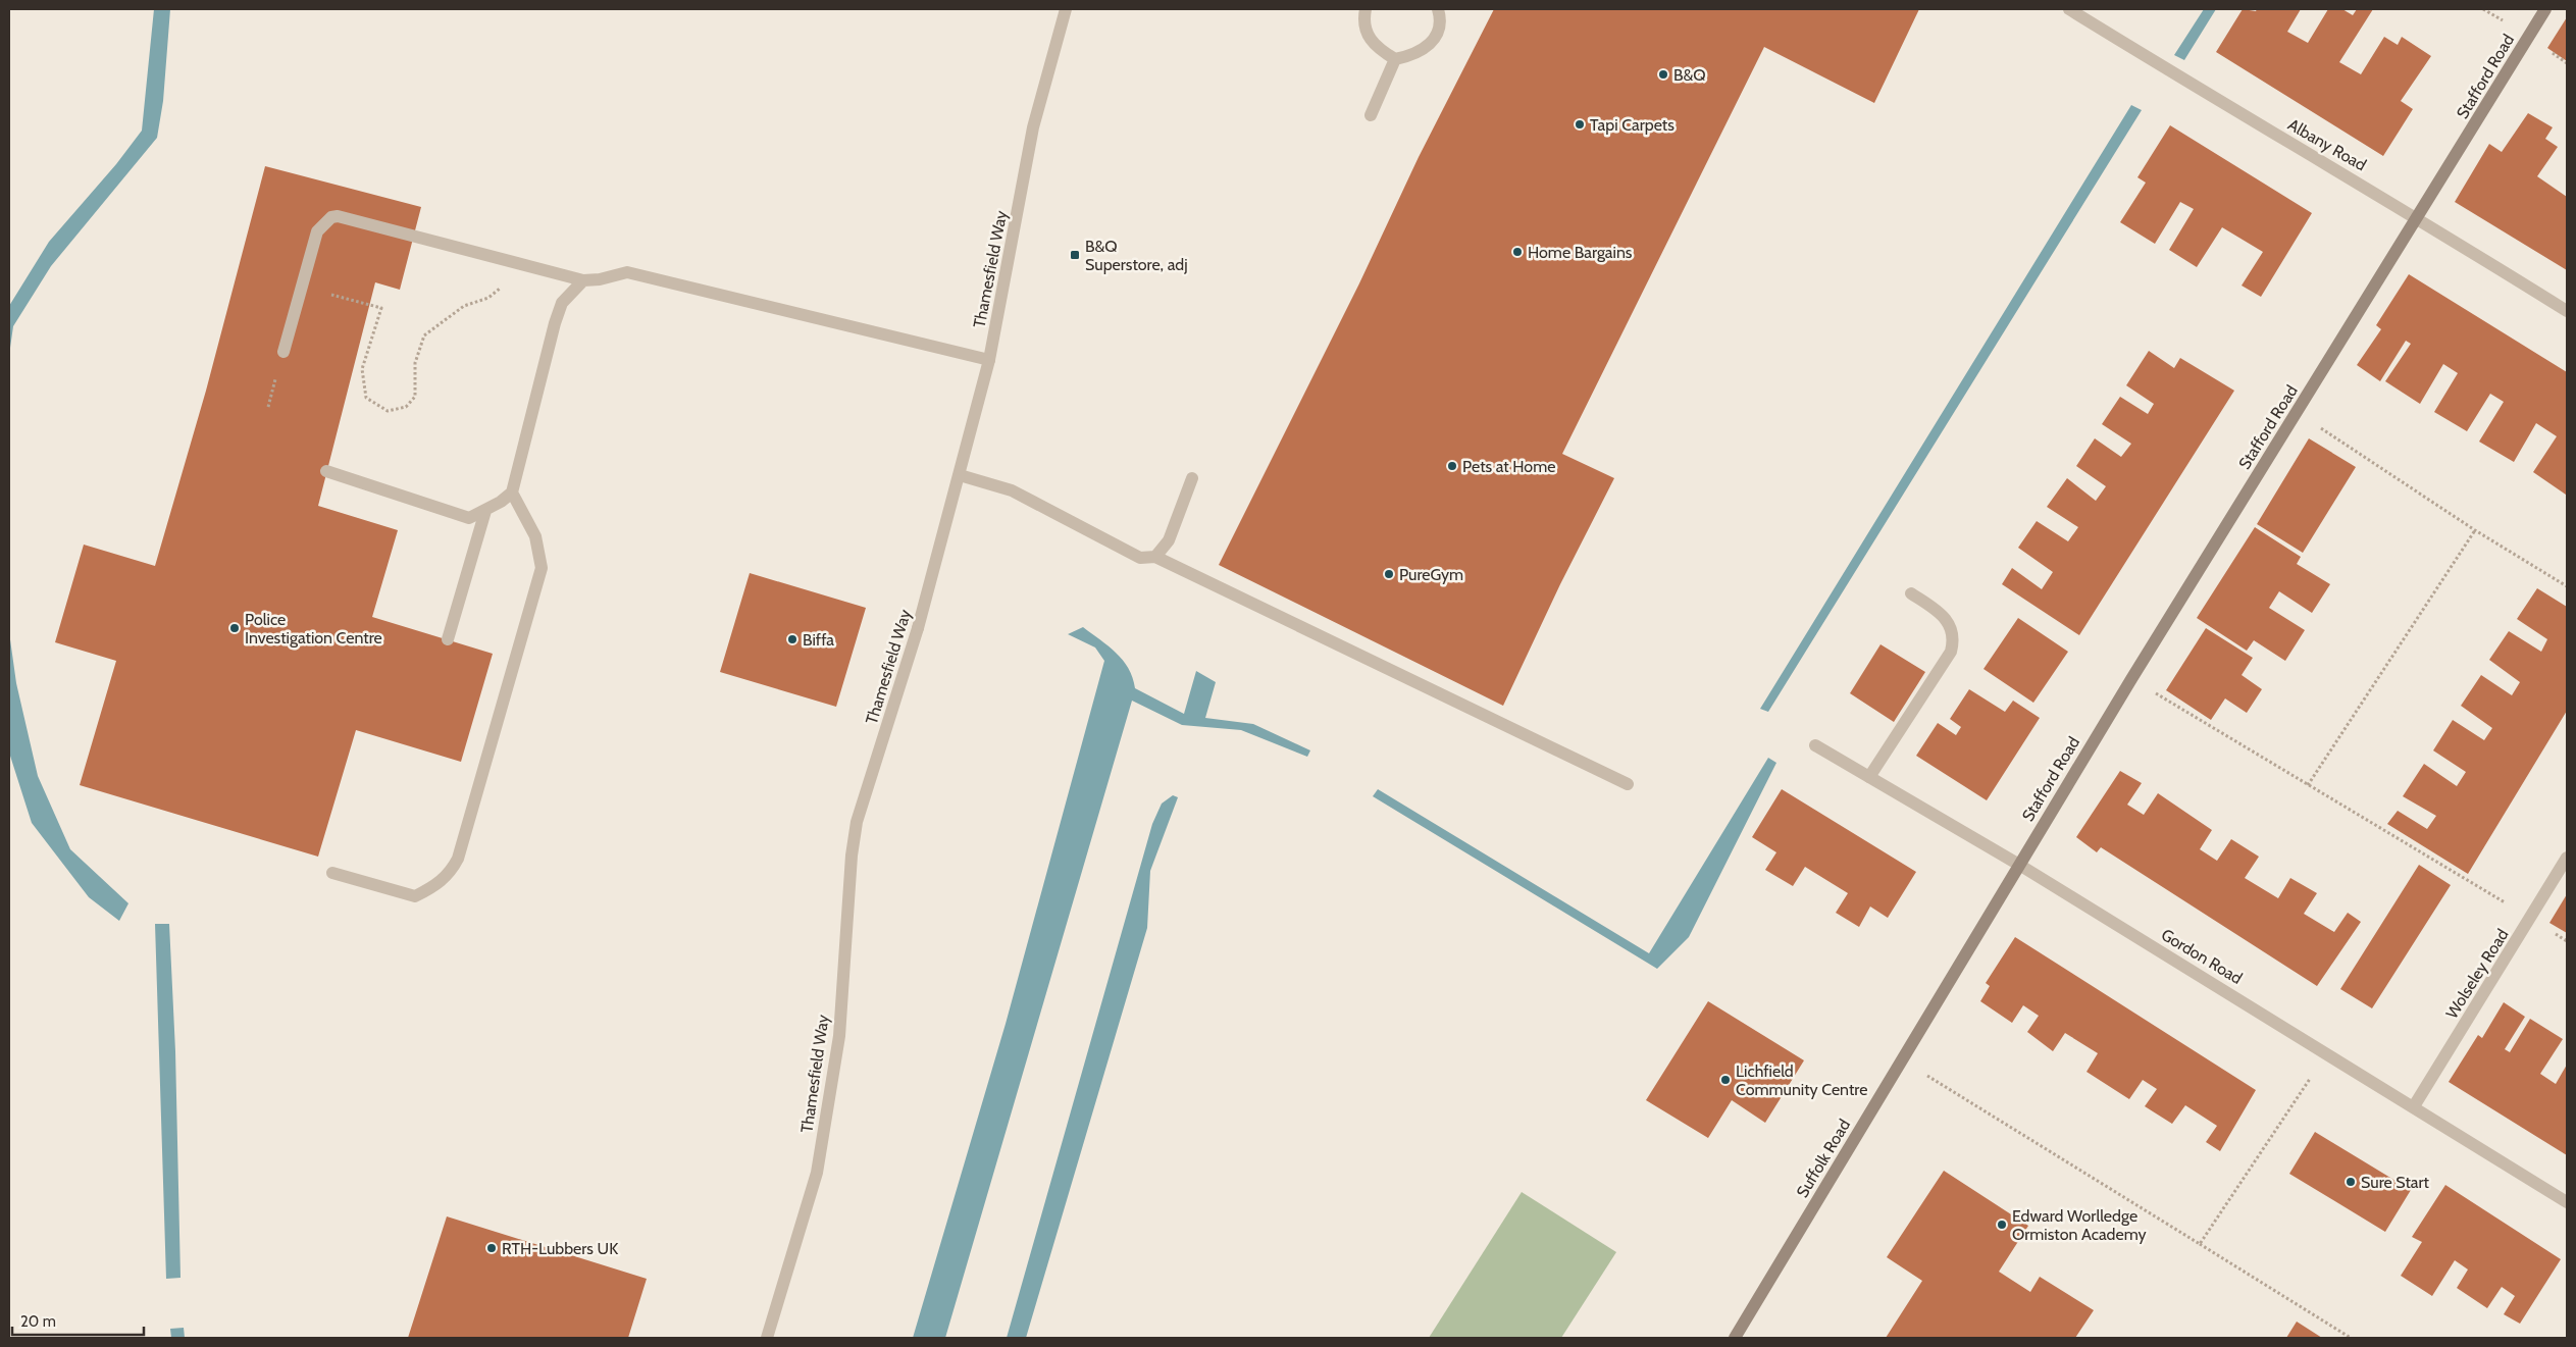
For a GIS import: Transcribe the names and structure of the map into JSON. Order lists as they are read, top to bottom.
{
  "streets": {
    "street": [
      "Stafford Road",
      "Albany Road",
      "Thamesfield Way",
      "Gordon Road",
      "Wolseley Road",
      "Suffolk Road"
    ]
  },
  "crossings": [
    ["Stafford Road", "Albany Road"],
    ["Stafford Road", "Gordon Road"],
    ["Stafford Road", "Suffolk Road"],
    ["Gordon Road", "Wolseley Road"],
    ["Gordon Road", "Suffolk Road"]
  ],
  "places": {
    "other": [
      "B&Q",
      "Tapi Carpets",
      "Home Bargains",
      "Pets at Home",
      "PureGym",
      "Police Investigation Centre",
      "Biffa",
      "Lichfield Community Centre",
      "Sure Start",
      "Edward Worlledge Ormiston Academy",
      "RTH-Lubbers UK"
    ],
    "transit": ["B&Q Superstore, adj"]
  },
  "scale_bar": "20 m"
}
